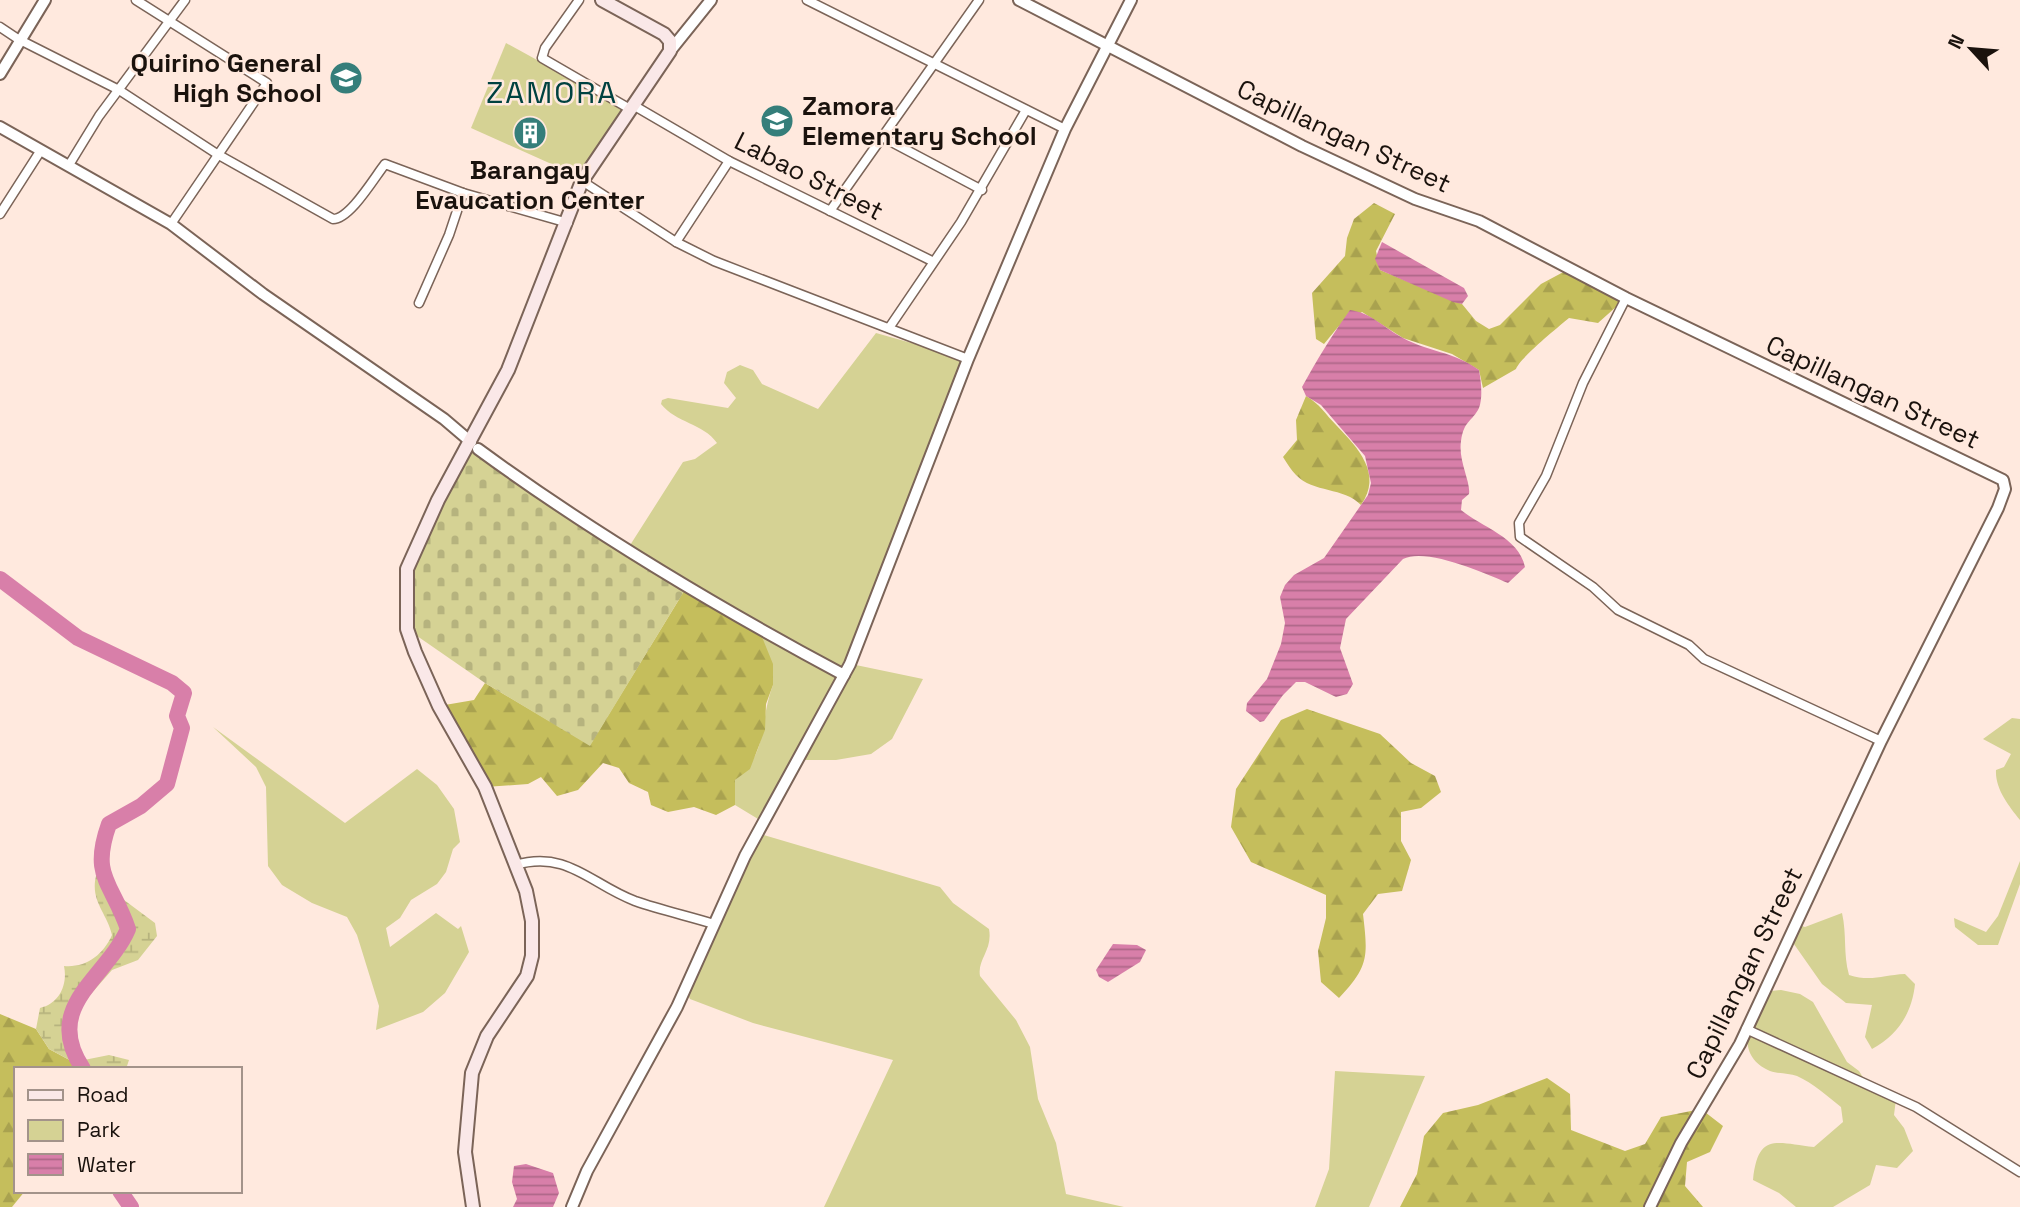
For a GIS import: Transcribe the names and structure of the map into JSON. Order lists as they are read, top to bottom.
{
  "streets": {
    "street": ["Capillangan Street", "Labao Street"]
  },
  "districts": ["ZAMORA"],
  "places": {
    "school or university": ["Quirino General High School", "Zamora Elementary School"],
    "building": ["Barangay Evaucation Center"]
  },
  "legend": ["Road", "Park", "Water"],
  "north": "top left"
}
